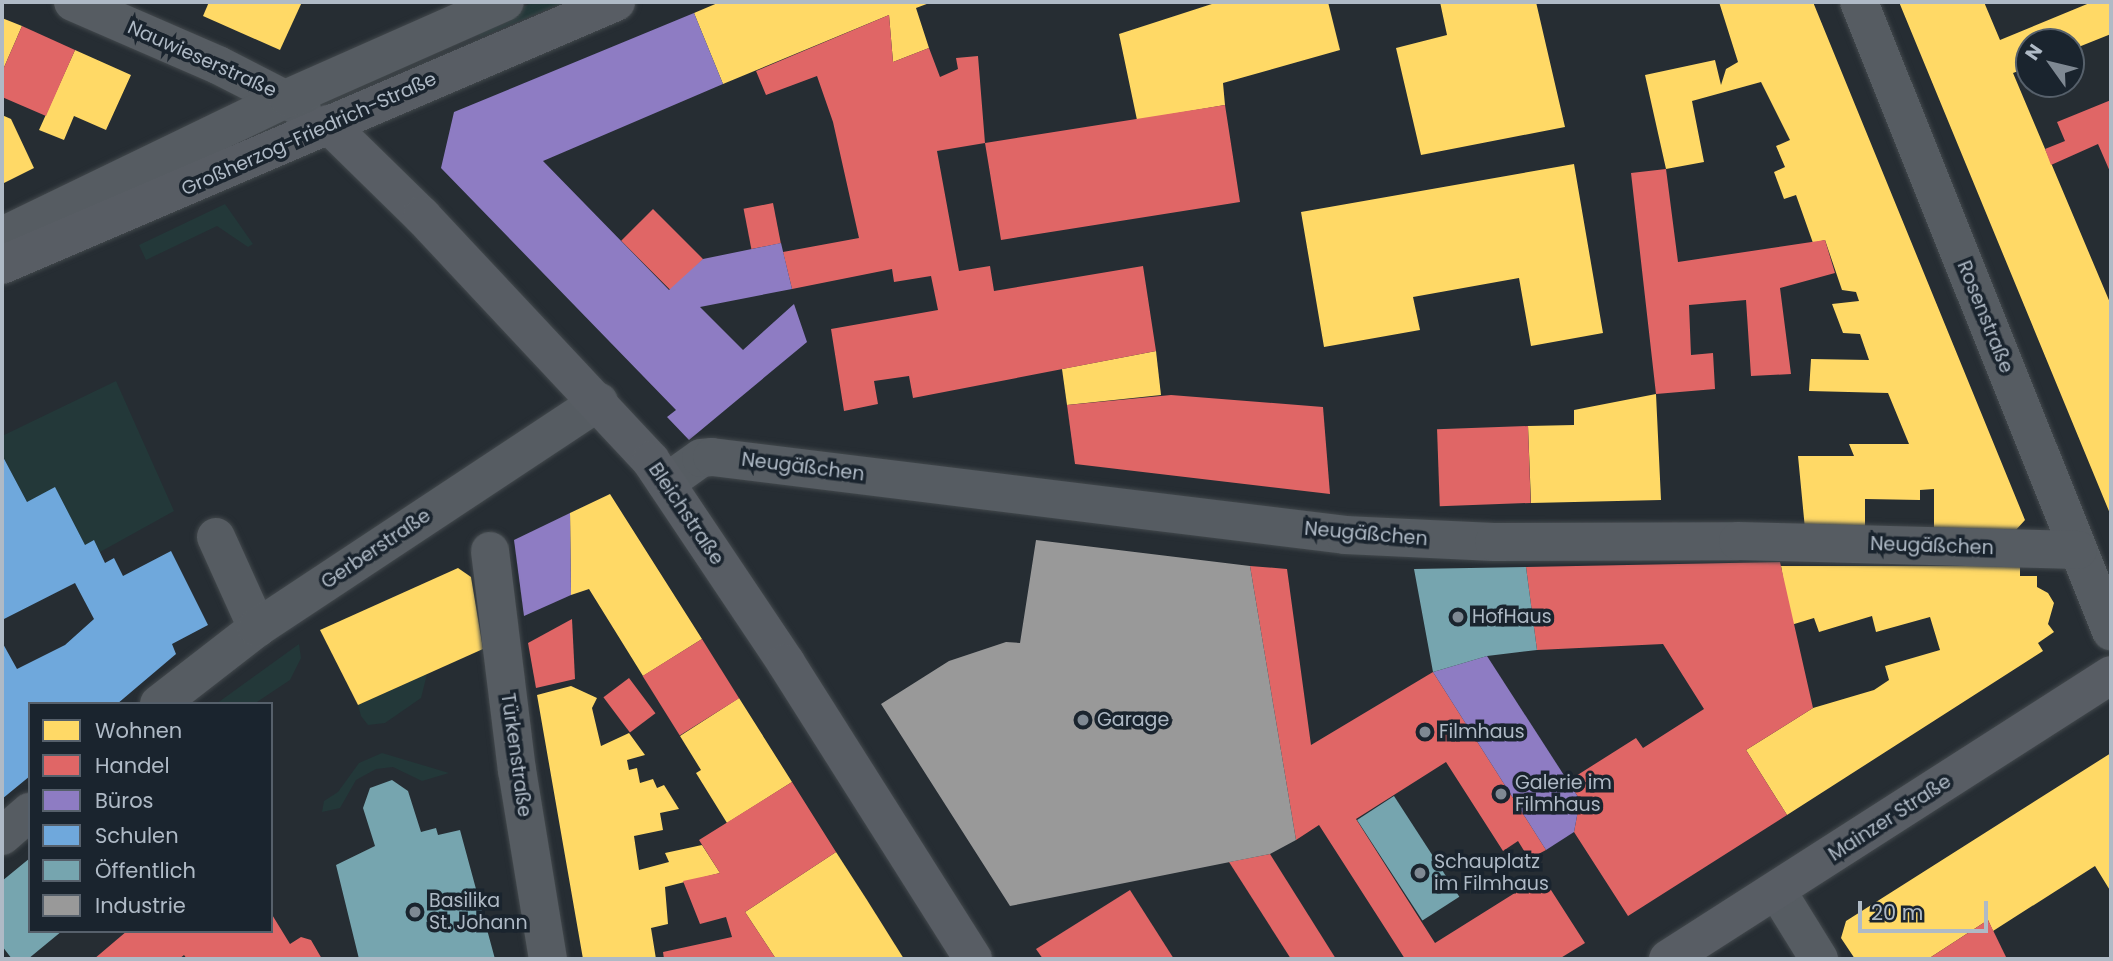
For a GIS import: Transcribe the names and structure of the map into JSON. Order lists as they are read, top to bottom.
{
  "streets": {
    "main road": ["Großherzog-Friedrich-Straße", "Bleichstraße", "Mainzer Straße"],
    "street": [
      "Nauwieserstraße",
      "Rosenstraße",
      "Neugäßchen",
      "Gerberstraße",
      "Türkenstraße"
    ]
  },
  "crossings": [
    ["Nauwieserstraße", "Großherzog-Friedrich-Straße"],
    ["Nauwieserstraße", "Bleichstraße"],
    ["Großherzog-Friedrich-Straße", "Bleichstraße"],
    ["Rosenstraße", "Neugäßchen"],
    ["Neugäßchen", "Bleichstraße"],
    ["Bleichstraße", "Gerberstraße"]
  ],
  "places": [
    "HofHaus",
    "Garage",
    "Filmhaus",
    "Galerie im Filmhaus",
    "Schauplatz im Filmhaus",
    "Basilika St. Johann"
  ],
  "legend": [
    "Wohnen",
    "Handel",
    "Büros",
    "Schulen",
    "Öffentlich",
    "Industrie"
  ],
  "scale_bar": "20 m",
  "north": "top left"
}
